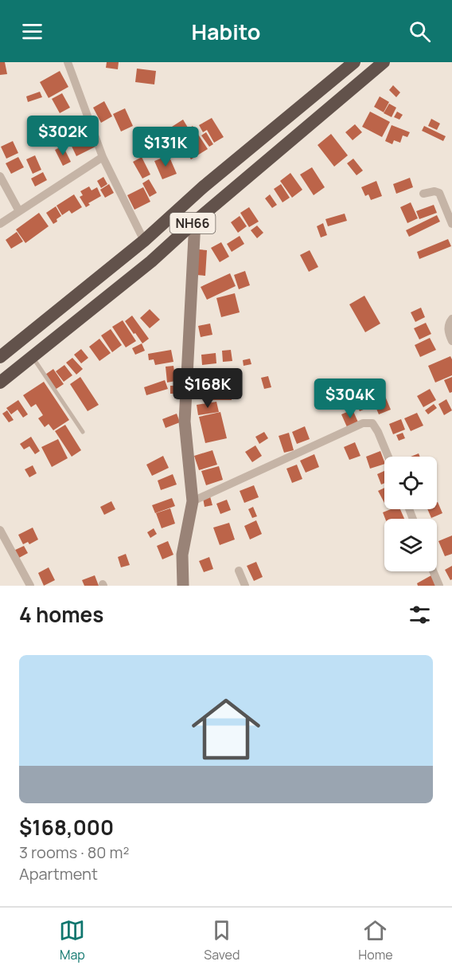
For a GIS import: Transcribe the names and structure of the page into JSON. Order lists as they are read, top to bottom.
{
  "streets": {
    "highway": ["NH66"]
  },
  "page": {
    "header": "Habito",
    "price": [
      "$302K",
      "$131K",
      "$168K",
      "$304K"
    ],
    "heading": "4 homes",
    "list": [
      {
        "name": "$168,000",
        "note": "3 rooms · 80 m² · Apartment"
      }
    ],
    "tabs": ["Map", "Saved", "Home"]
  }
}
